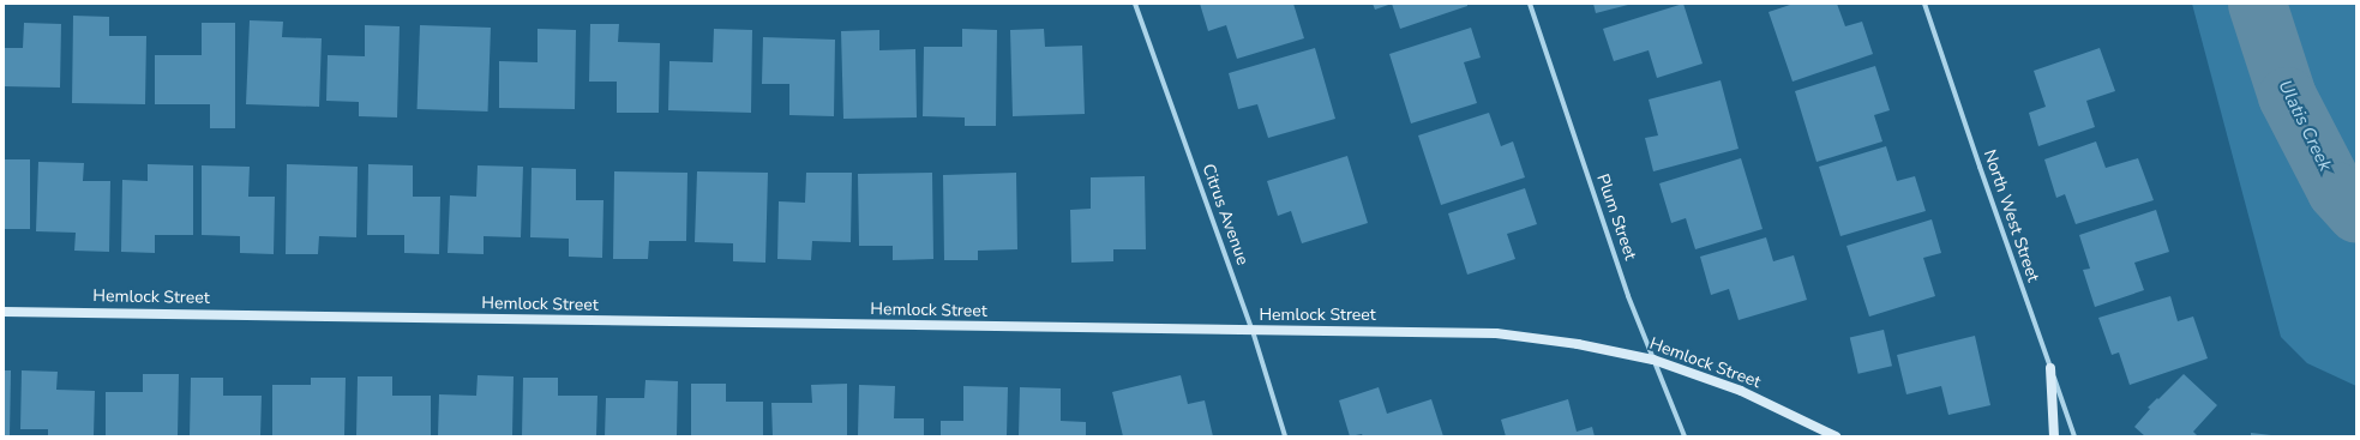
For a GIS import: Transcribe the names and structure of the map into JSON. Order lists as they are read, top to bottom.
{
  "streets": {
    "street": [
      "Citrus Avenue",
      "North West Street",
      "Plum Street",
      "Hemlock Street"
    ]
  },
  "crossings": [
    ["Citrus Avenue", "Hemlock Street"],
    ["Plum Street", "Hemlock Street"]
  ],
  "water": ["Ulatis Creek"]
}
